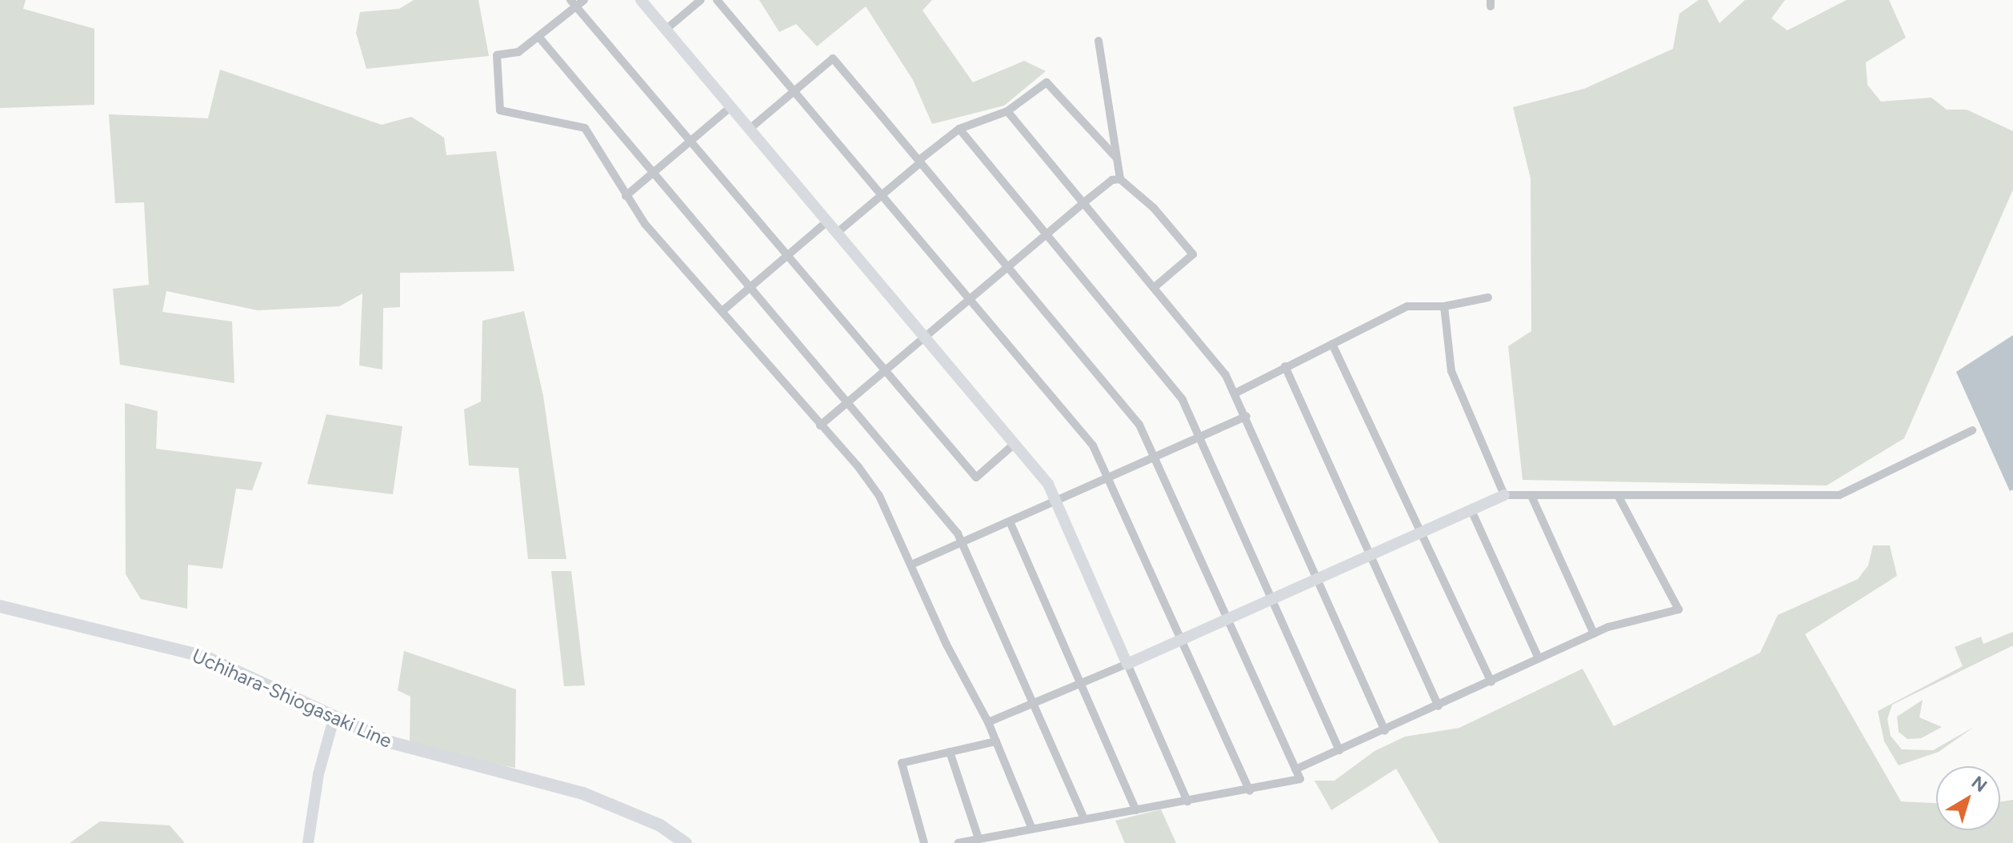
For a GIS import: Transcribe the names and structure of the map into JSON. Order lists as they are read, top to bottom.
{
  "streets": {
    "main road": ["Uchihara-Shiogasaki Line"]
  },
  "north": "top right"
}
